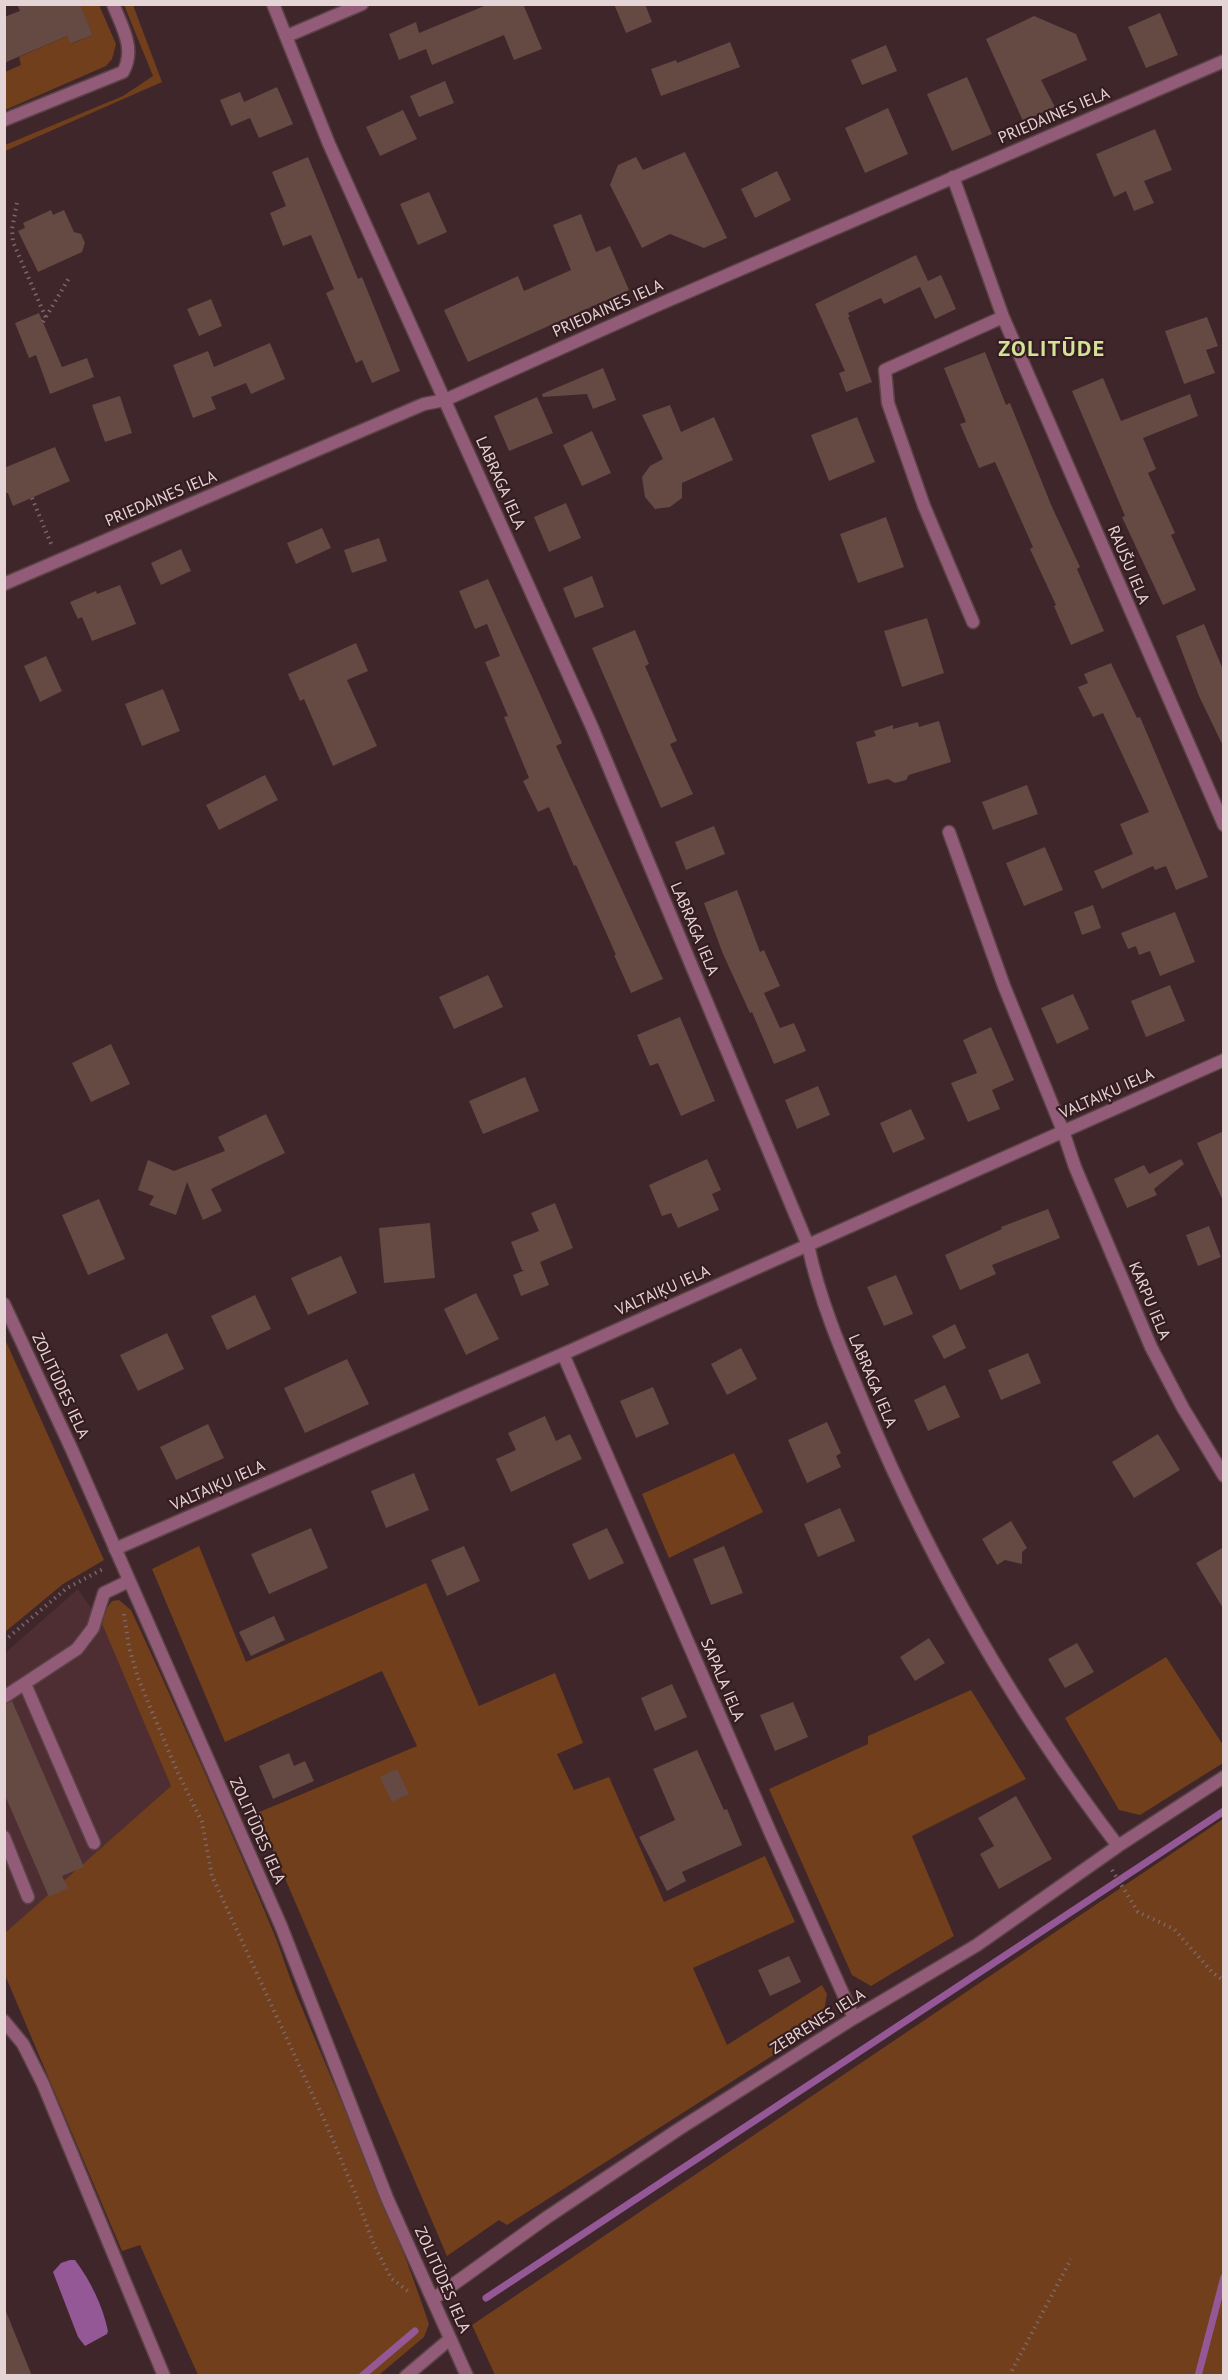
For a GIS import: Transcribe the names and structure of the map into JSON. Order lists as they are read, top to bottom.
{
  "streets": {
    "street": [
      "PRIEDAINES IELA",
      "LABRAGA IELA",
      "RAUŠU IELA",
      "VALTAIĶU IELA",
      "KARPU IELA",
      "ZOLITŪDES IELA",
      "SAPALA IELA",
      "ZEBRENES IELA"
    ]
  },
  "crossings": [
    ["PRIEDAINES IELA", "LABRAGA IELA"],
    ["PRIEDAINES IELA", "RAUŠU IELA"],
    ["LABRAGA IELA", "VALTAIĶU IELA"],
    ["LABRAGA IELA", "ZEBRENES IELA"],
    ["VALTAIĶU IELA", "KARPU IELA"],
    ["VALTAIĶU IELA", "ZOLITŪDES IELA"],
    ["VALTAIĶU IELA", "SAPALA IELA"],
    ["ZOLITŪDES IELA", "ZEBRENES IELA"],
    ["SAPALA IELA", "ZEBRENES IELA"]
  ],
  "districts": ["ZOLITŪDE"]
}
